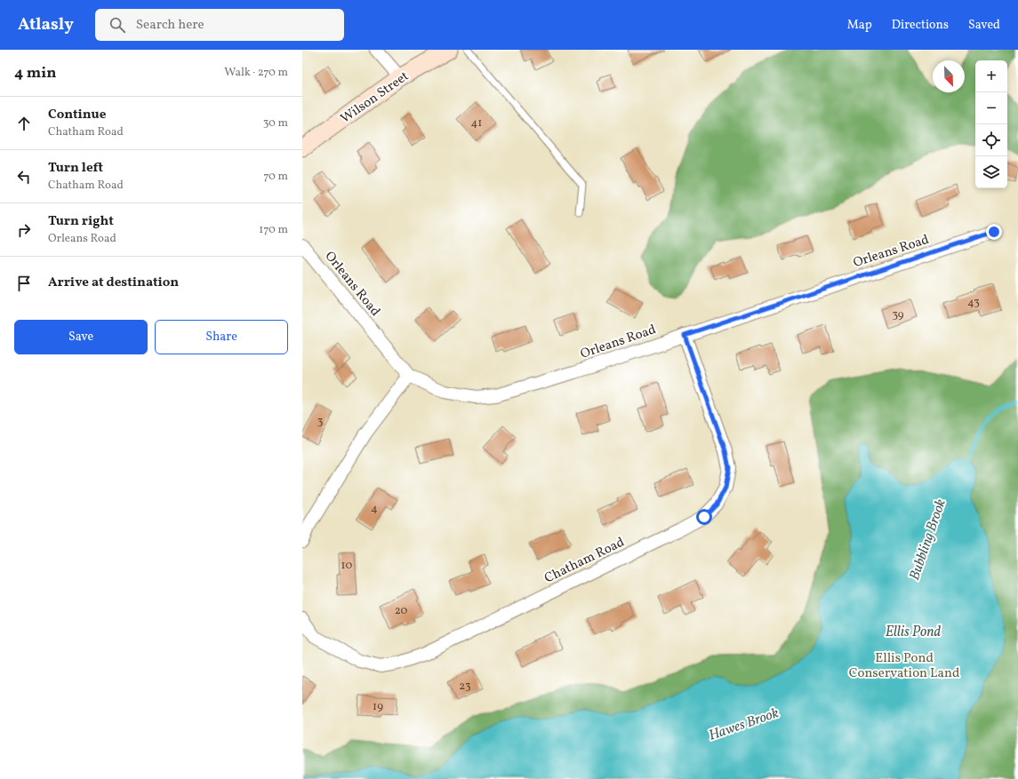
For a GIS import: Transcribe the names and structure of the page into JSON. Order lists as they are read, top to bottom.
{
  "streets": {
    "street": ["Wilson Street", "Orleans Road", "Chatham Road"]
  },
  "crossings": [
    ["Orleans Road", "Chatham Road"]
  ],
  "water": ["Bubbling Brook", "Ellis Pond", "Hawes Brook"],
  "parks": ["Ellis Pond Conservation Land"],
  "house_numbers": [
    "41",
    "43",
    "39",
    "3",
    "4",
    "10",
    "20",
    "23",
    "19"
  ],
  "north": "bottom right",
  "page": {
    "header": "Atlasly",
    "search": "Search here",
    "nav": ["Map", "Directions", "Saved"],
    "heading": ["4 min", "Walk · 270 m"],
    "map_buttons": ["+", "−"],
    "list": [
      ["Continue", "Chatham Road", "30 m"],
      ["Turn left", "Chatham Road", "70 m"],
      ["Turn right", "Orleans Road", "170 m"],
      "Arrive at destination"
    ],
    "buttons": ["Save", "Share"]
  }
}
